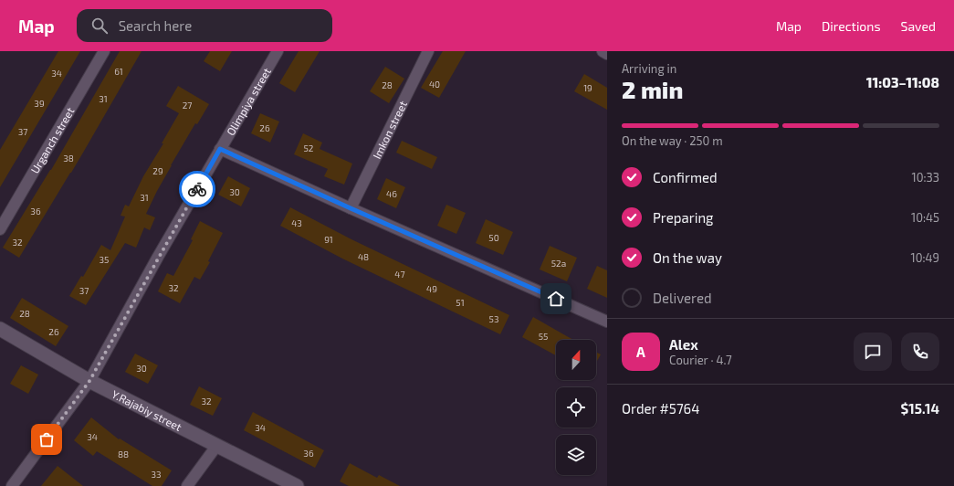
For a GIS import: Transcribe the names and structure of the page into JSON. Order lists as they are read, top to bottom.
{
  "streets": {
    "street": [
      "Olimpiya street",
      "Imkon street",
      "Urganch street",
      "Y.Rajabiy street"
    ]
  },
  "crossings": [
    ["Olimpiya street", "Y.Rajabiy street"]
  ],
  "house_numbers": [
    "61",
    "34",
    "40",
    "28",
    "19",
    "31",
    "39",
    "27",
    "26",
    "37",
    "52",
    "38",
    "29",
    "30",
    "46",
    "31",
    "36",
    "43",
    "50",
    "91",
    "32",
    "48",
    "35",
    "52a",
    "47",
    "32",
    "49",
    "37",
    "51",
    "28",
    "53",
    "26",
    "55",
    "30",
    "32",
    "34",
    "34",
    "36",
    "88",
    "33"
  ],
  "north": "top",
  "page": {
    "header": "Map",
    "search": "Search here",
    "nav": ["Map", "Directions", "Saved"],
    "heading": ["2 min", "Arriving in", "11:03–11:08"],
    "panel": [
      "Alex",
      "Courier · 4.7",
      "Order #5764",
      "$15.14"
    ],
    "bar": "On the way · 250 m",
    "list": [
      ["Confirmed", "10:33"],
      ["Preparing", "10:45"],
      ["On the way", "10:49"],
      "Delivered"
    ],
    "round": "A"
  }
}
